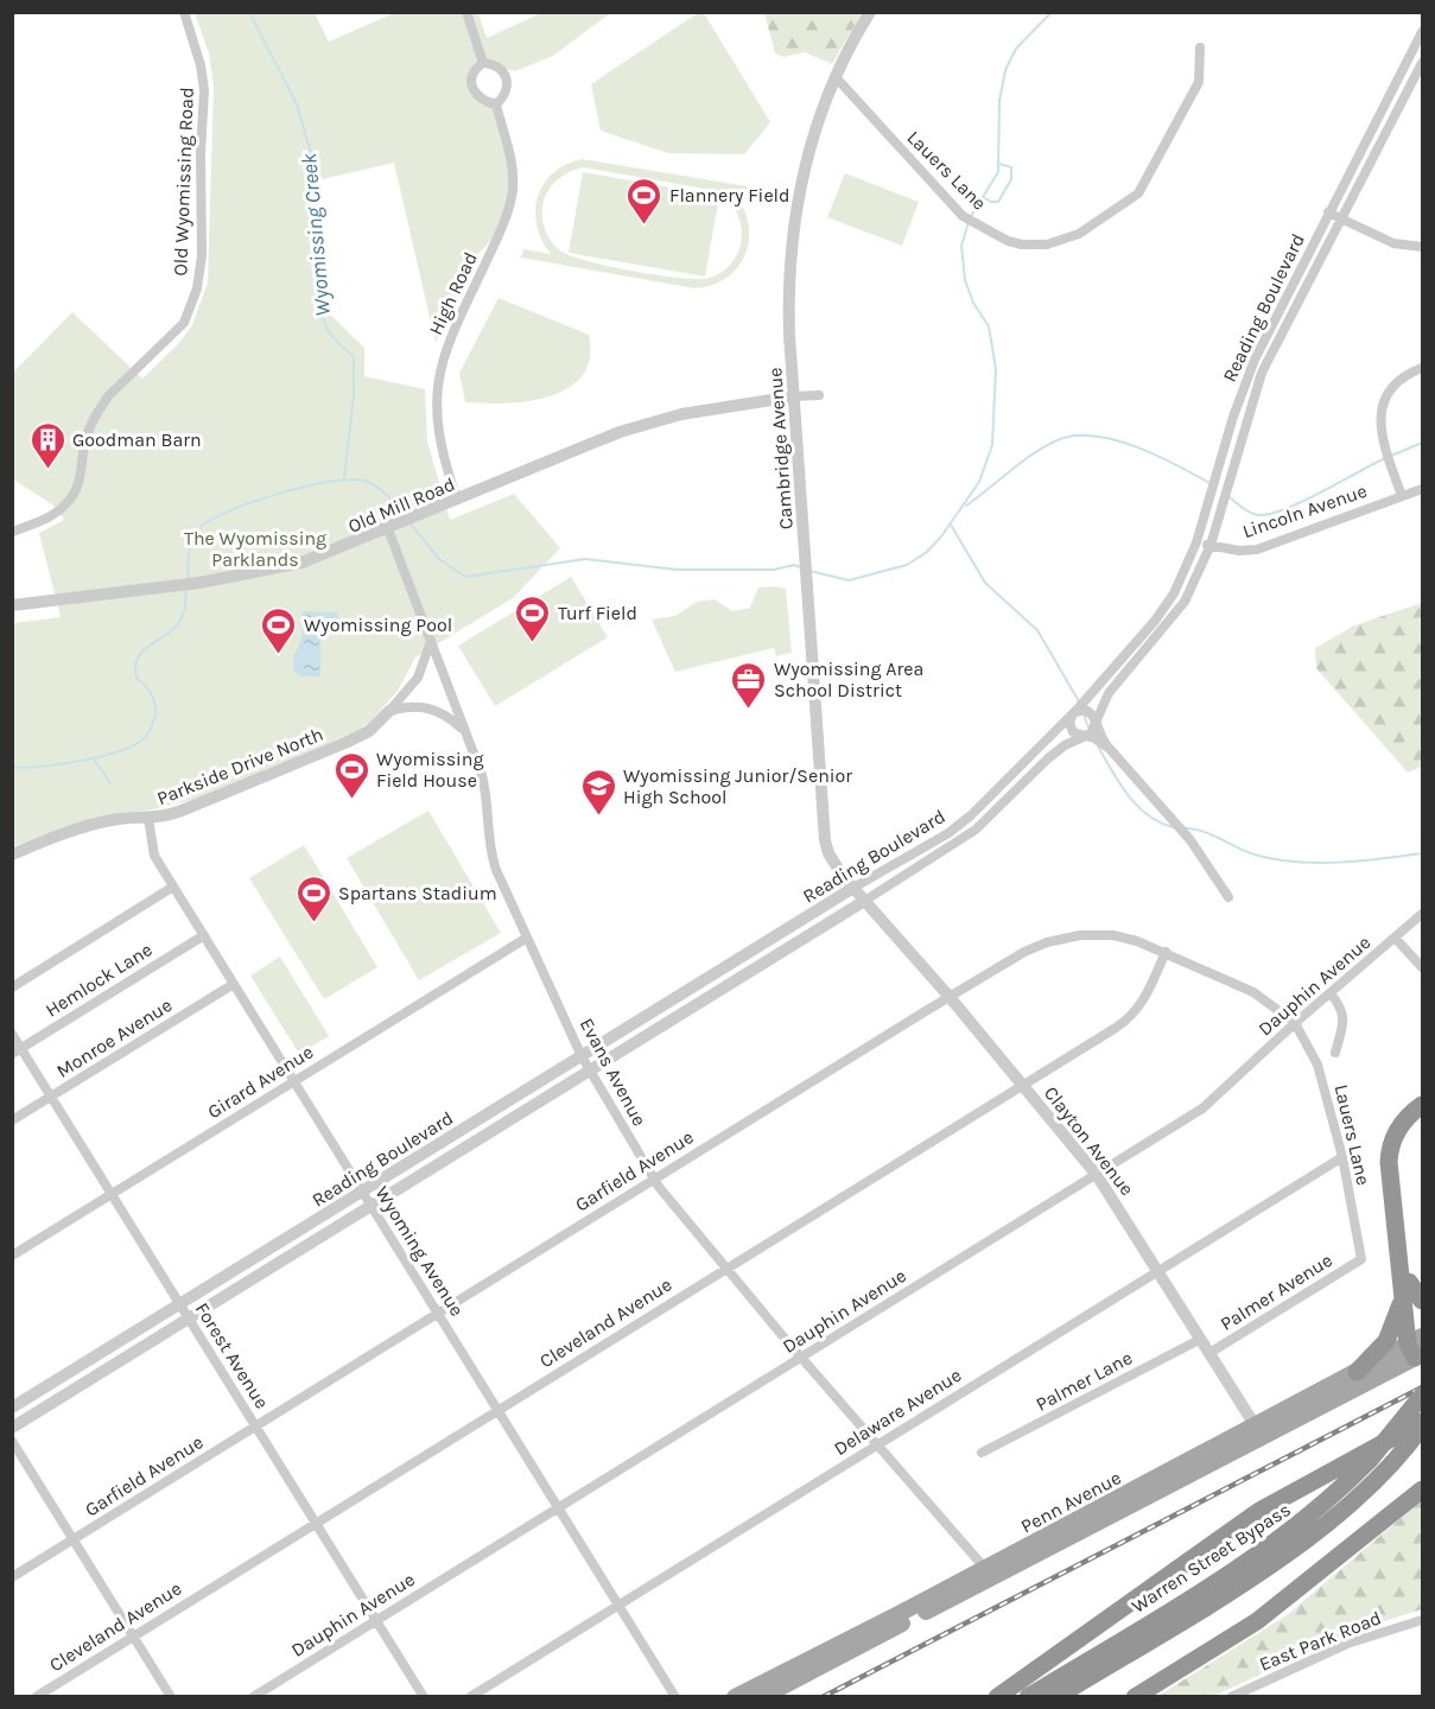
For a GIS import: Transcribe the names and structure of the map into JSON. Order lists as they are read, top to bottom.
{
  "streets": {
    "highway": ["Warren Street Bypass"],
    "main road": ["Penn Avenue"],
    "street": [
      "Lauers Lane",
      "Old Wyomissing Road",
      "High Road",
      "Reading Boulevard",
      "Cambridge Avenue",
      "Old Mill Road",
      "Lincoln Avenue",
      "Parkside Drive North",
      "Hemlock Lane",
      "Dauphin Avenue",
      "Monroe Avenue",
      "Evans Avenue",
      "Girard Avenue",
      "Clayton Avenue",
      "Garfield Avenue",
      "Wyoming Avenue",
      "Palmer Avenue",
      "Cleveland Avenue",
      "Forest Avenue",
      "Palmer Lane",
      "Delaware Avenue",
      "East Park Road"
    ]
  },
  "crossings": [
    ["Lauers Lane", "Cambridge Avenue"],
    ["Lauers Lane", "Dauphin Avenue"],
    ["Lauers Lane", "Garfield Avenue"],
    ["Lauers Lane", "Palmer Avenue"],
    ["Lauers Lane", "Delaware Avenue"],
    ["High Road", "Old Mill Road"],
    ["Reading Boulevard", "Cambridge Avenue"],
    ["Reading Boulevard", "Lincoln Avenue"],
    ["Reading Boulevard", "Evans Avenue"],
    ["Reading Boulevard", "Clayton Avenue"],
    ["Reading Boulevard", "Wyoming Avenue"],
    ["Reading Boulevard", "Forest Avenue"],
    ["Cambridge Avenue", "Old Mill Road"],
    ["Cambridge Avenue", "Clayton Avenue"],
    ["Old Mill Road", "Evans Avenue"],
    ["Parkside Drive North", "Evans Avenue"],
    ["Parkside Drive North", "Wyoming Avenue"],
    ["Hemlock Lane", "Wyoming Avenue"],
    ["Hemlock Lane", "Forest Avenue"],
    ["Dauphin Avenue", "Evans Avenue"],
    ["Dauphin Avenue", "Clayton Avenue"],
    ["Dauphin Avenue", "Garfield Avenue"],
    ["Dauphin Avenue", "Wyoming Avenue"],
    ["Dauphin Avenue", "Forest Avenue"],
    ["Monroe Avenue", "Wyoming Avenue"],
    ["Monroe Avenue", "Forest Avenue"],
    ["Evans Avenue", "Girard Avenue"],
    ["Evans Avenue", "Garfield Avenue"],
    ["Evans Avenue", "Cleveland Avenue"],
    ["Evans Avenue", "Delaware Avenue"],
    ["Evans Avenue", "Penn Avenue"],
    ["Girard Avenue", "Wyoming Avenue"],
    ["Girard Avenue", "Forest Avenue"],
    ["Clayton Avenue", "Garfield Avenue"],
    ["Clayton Avenue", "Palmer Avenue"],
    ["Clayton Avenue", "Cleveland Avenue"],
    ["Clayton Avenue", "Palmer Lane"],
    ["Clayton Avenue", "Delaware Avenue"],
    ["Clayton Avenue", "Penn Avenue"],
    ["Garfield Avenue", "Wyoming Avenue"],
    ["Garfield Avenue", "Cleveland Avenue"],
    ["Garfield Avenue", "Forest Avenue"],
    ["Wyoming Avenue", "Cleveland Avenue"],
    ["Wyoming Avenue", "Delaware Avenue"],
    ["Cleveland Avenue", "Forest Avenue"]
  ],
  "water": ["Wyomissing Creek"],
  "parks": ["The Wyomissing Parklands"],
  "places": {
    "sports": [
      "Flannery Field",
      "Turf Field",
      "Wyomissing Pool",
      "Wyomissing Field House",
      "Spartans Stadium"
    ],
    "building": ["Goodman Barn"],
    "office": ["Wyomissing Area School District"],
    "school or university": ["Wyomissing Junior/Senior High School"]
  }
}
